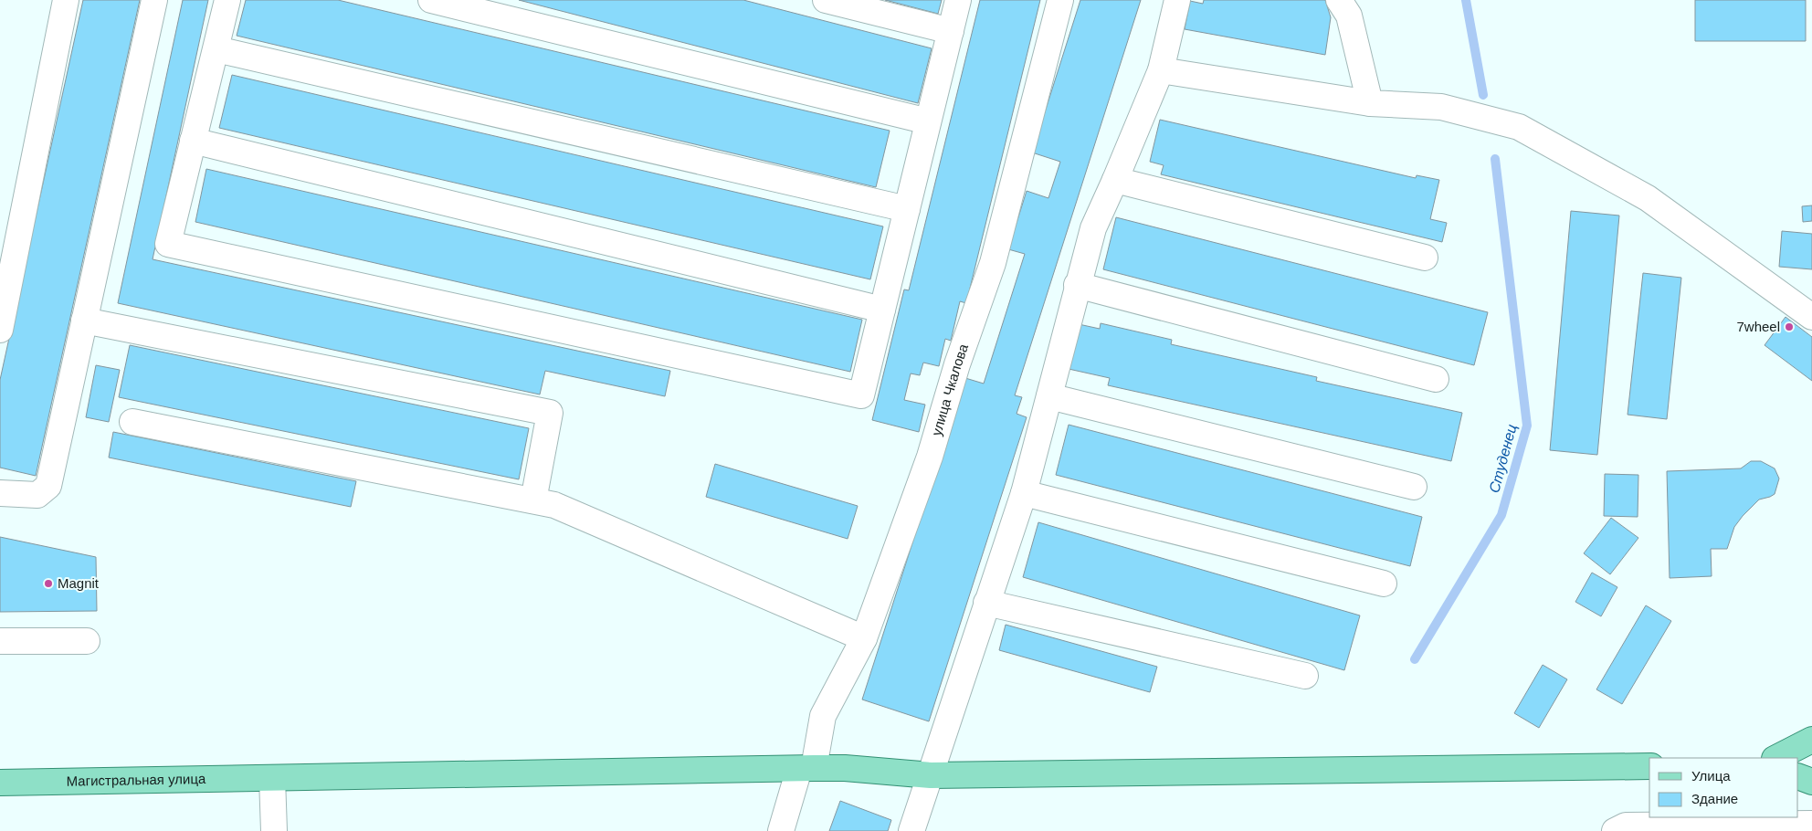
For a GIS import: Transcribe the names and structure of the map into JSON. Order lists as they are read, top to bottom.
{
  "streets": {
    "main road": ["Магистральная улица"],
    "street": ["улица Чкалова"]
  },
  "crossings": [
    ["улица Чкалова", "Магистральная улица"]
  ],
  "water": ["Студенец"],
  "places": ["7wheel", "Magnit"],
  "legend": ["Улица", "Здание"]
}
